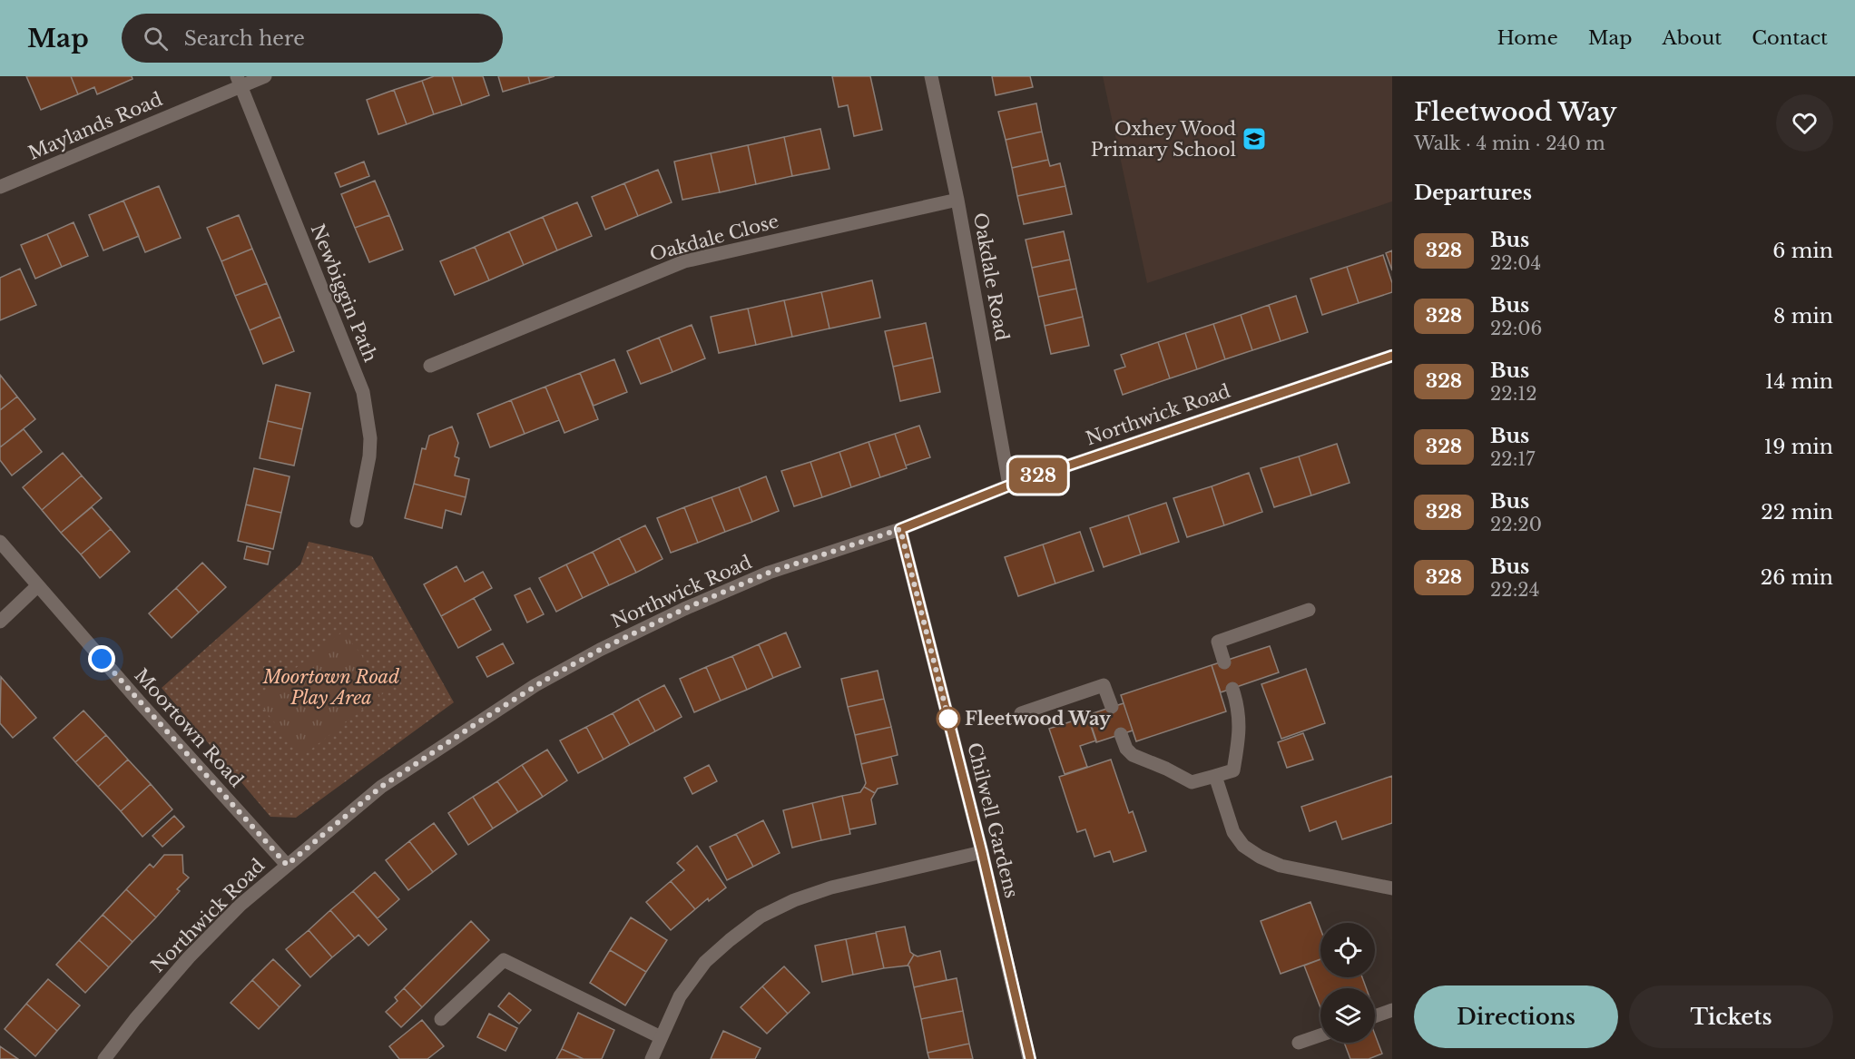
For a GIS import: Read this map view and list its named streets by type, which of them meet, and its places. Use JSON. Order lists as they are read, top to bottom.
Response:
{
  "streets": {
    "street": [
      "Maylands Road",
      "Oakdale Close",
      "Oakdale Road",
      "Newbiggin Path",
      "Northwick Road",
      "Moortown Road",
      "Chilwell Gardens"
    ]
  },
  "crossings": [
    ["Maylands Road", "Newbiggin Path"],
    ["Oakdale Close", "Oakdale Road"],
    ["Oakdale Road", "Northwick Road"],
    ["Northwick Road", "Moortown Road"],
    ["Northwick Road", "Chilwell Gardens"]
  ],
  "parks": ["Moortown Road Play Area"],
  "places": {
    "school or university": ["Oxhey Wood Primary School"],
    "other": ["Fleetwood Way"]
  },
  "lines": ["bus line 328"],
  "page": {
    "header": "Map",
    "search": "Search here",
    "nav": [
      "Home",
      "Map",
      "About",
      "Contact"
    ],
    "on_map": "328",
    "heading": [
      ["Fleetwood Way", "Walk · 4 min · 240 m"],
      "Departures"
    ],
    "list": [
      {
        "mark": "328",
        "name": "Bus",
        "note": "22:04",
        "value": "6 min"
      },
      {
        "mark": "328",
        "name": "Bus",
        "note": "22:06",
        "value": "8 min"
      },
      {
        "mark": "328",
        "name": "Bus",
        "note": "22:12",
        "value": "14 min"
      },
      {
        "mark": "328",
        "name": "Bus",
        "note": "22:17",
        "value": "19 min"
      },
      {
        "mark": "328",
        "name": "Bus",
        "note": "22:20",
        "value": "22 min"
      },
      {
        "mark": "328",
        "name": "Bus",
        "note": "22:24",
        "value": "26 min"
      }
    ],
    "buttons": ["Directions", "Tickets"]
  }
}
